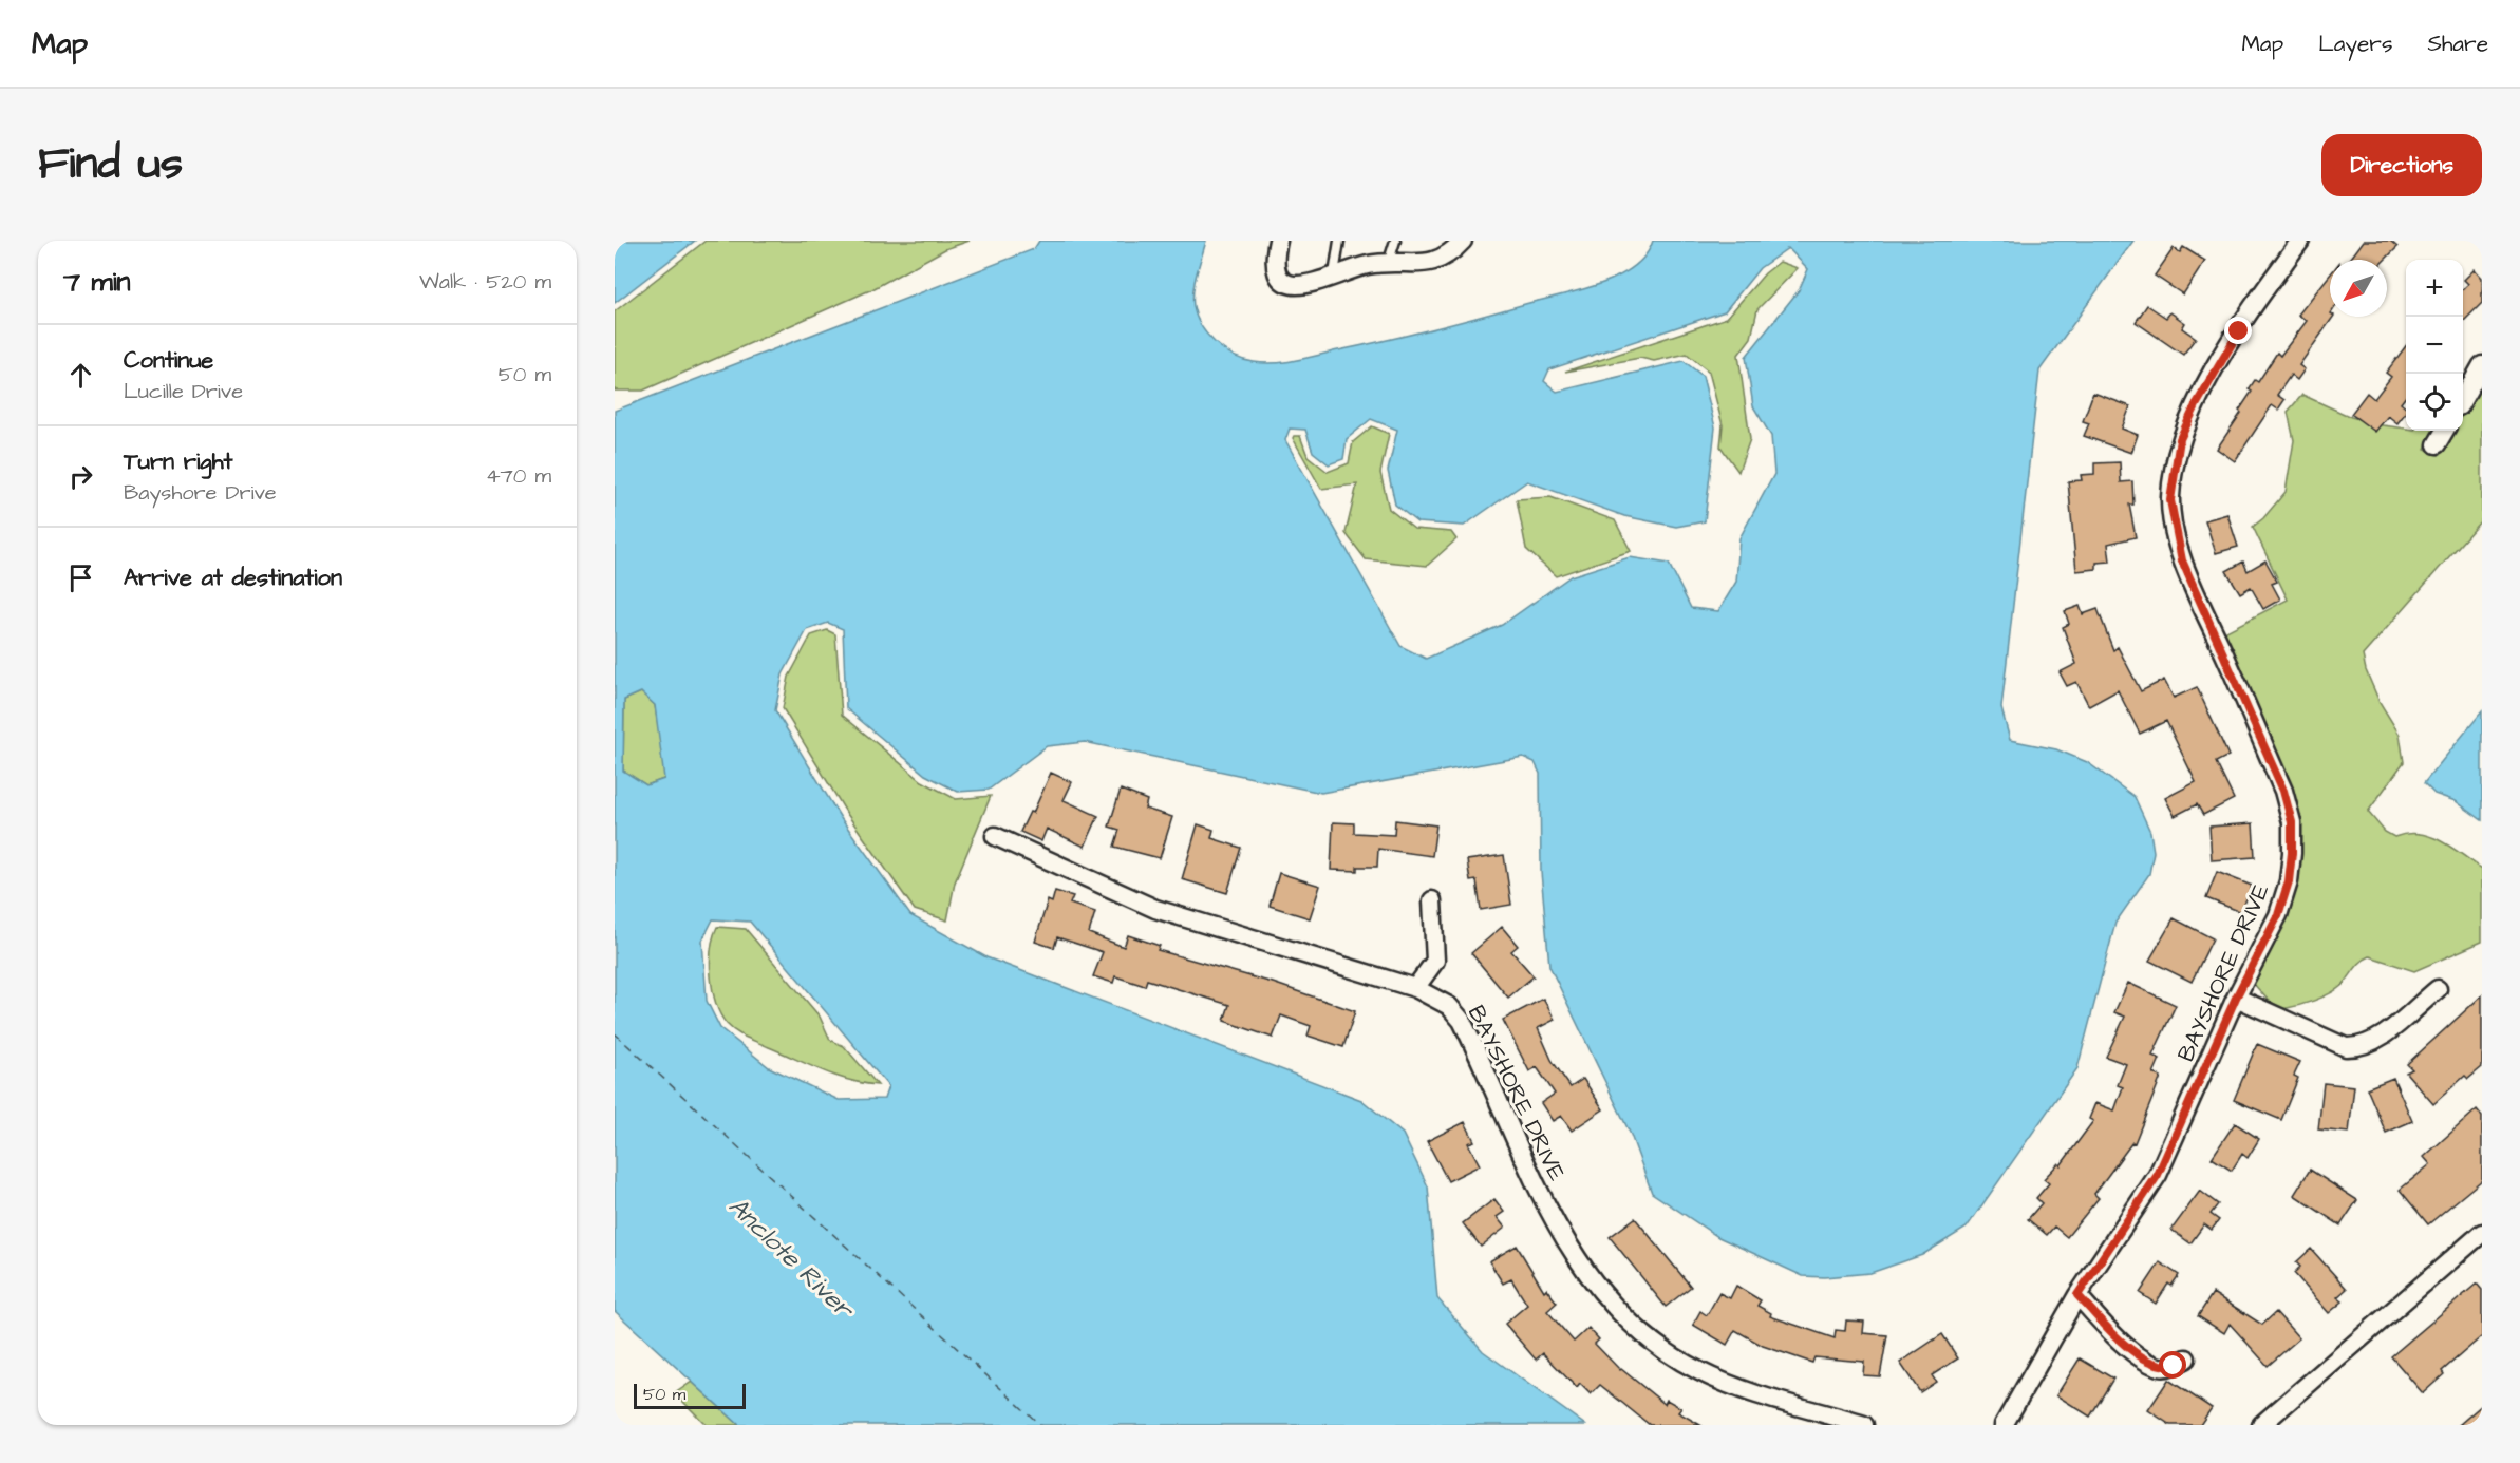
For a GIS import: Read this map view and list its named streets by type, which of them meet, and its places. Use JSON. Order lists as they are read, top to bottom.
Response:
{
  "streets": {
    "street": ["BAYSHORE DRIVE"]
  },
  "water": ["Anclote River"],
  "scale_bar": "50 m",
  "north": "bottom left",
  "page": {
    "header": "Map",
    "nav": ["Map", "Layers", "Share"],
    "title": "Find us",
    "buttons": "Directions",
    "heading": ["7 min", "Walk · 520 m"],
    "map_buttons": ["+", "−"],
    "list": [
      ["Continue", "Lucille Drive", "50 m"],
      ["Turn right", "Bayshore Drive", "470 m"],
      "Arrive at destination"
    ],
    "scale": "50 m"
  }
}
